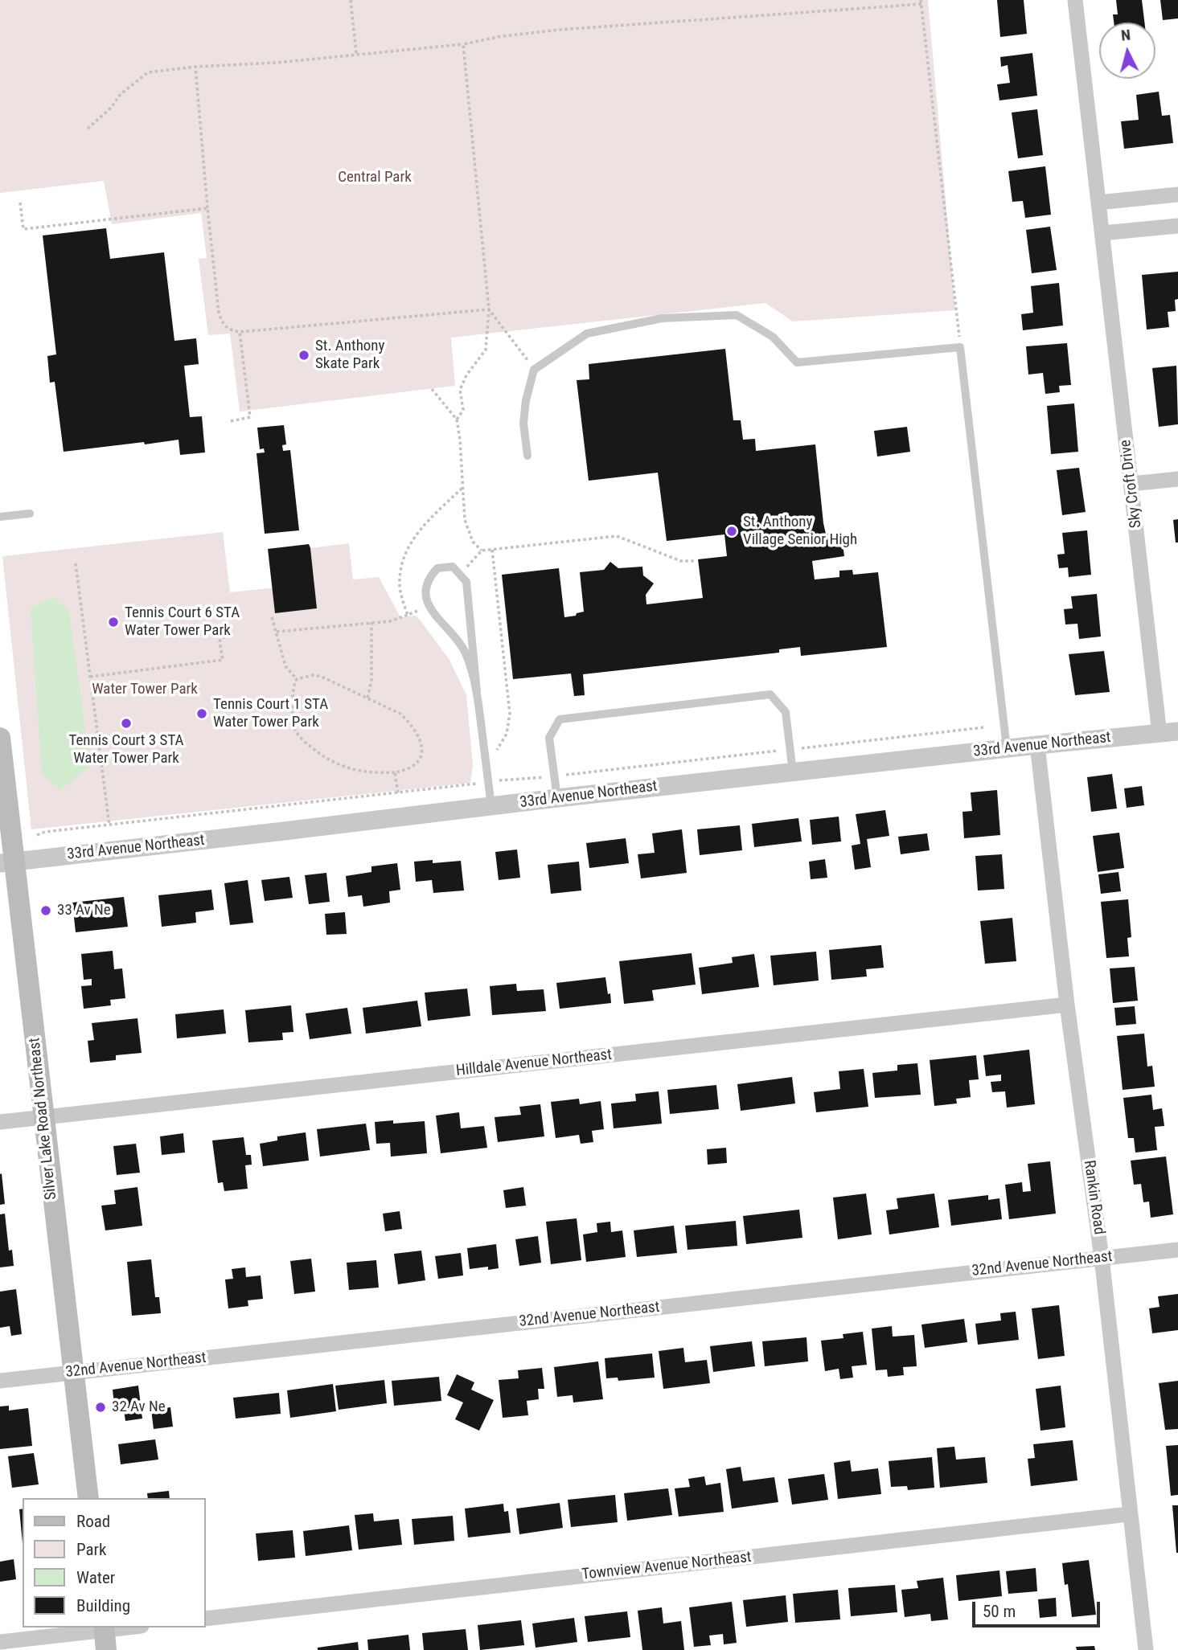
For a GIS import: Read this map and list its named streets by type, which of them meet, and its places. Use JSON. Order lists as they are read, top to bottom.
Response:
{
  "streets": {
    "main road": ["Silver Lake Road Northeast"],
    "street": [
      "Sky Croft Drive",
      "33rd Avenue Northeast",
      "Hilldale Avenue Northeast",
      "Rankin Road",
      "32nd Avenue Northeast",
      "Townview Avenue Northeast"
    ]
  },
  "crossings": [
    ["Sky Croft Drive", "33rd Avenue Northeast"],
    ["33rd Avenue Northeast", "Silver Lake Road Northeast"],
    ["33rd Avenue Northeast", "Rankin Road"],
    ["Hilldale Avenue Northeast", "Silver Lake Road Northeast"],
    ["Hilldale Avenue Northeast", "Rankin Road"],
    ["Silver Lake Road Northeast", "32nd Avenue Northeast"],
    ["Rankin Road", "32nd Avenue Northeast"],
    ["Rankin Road", "Townview Avenue Northeast"]
  ],
  "parks": ["Central Park", "Water Tower Park"],
  "places": [
    "St. Anthony Skate Park",
    "St. Anthony Village Senior High",
    "Tennis Court 6 STA Water Tower Park",
    "Tennis Court 1 STA Water Tower Park",
    "Tennis Court 3 STA Water Tower Park",
    "33 Av Ne",
    "32 Av Ne"
  ],
  "legend": [
    "Road",
    "Park",
    "Water",
    "Building"
  ],
  "scale_bar": "50 m",
  "north": "top"
}
